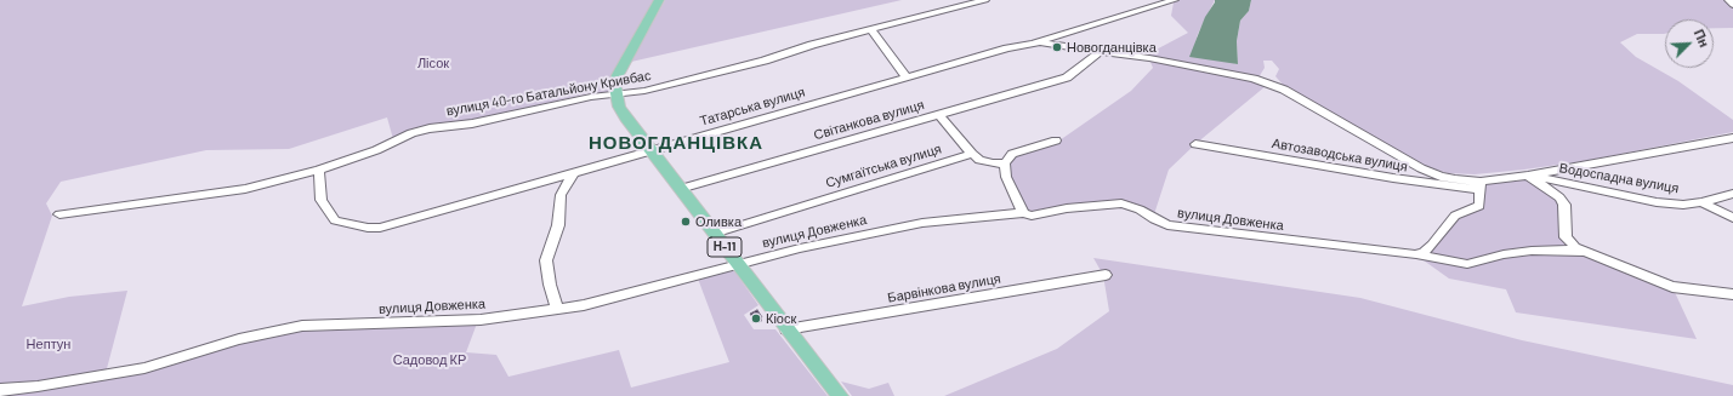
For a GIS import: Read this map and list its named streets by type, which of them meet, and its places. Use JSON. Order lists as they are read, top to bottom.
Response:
{
  "streets": {
    "main road": ["Н-11"],
    "street": [
      "вулиця 40-го Батальйону Кривбас",
      "Татарська вулиця",
      "Світанкова вулиця",
      "Автозаводська вулиця",
      "Сумгаїтська вулиця",
      "Водоспадна вулиця",
      "вулиця Довженка",
      "Барвінкова вулиця"
    ]
  },
  "crossings": [
    ["вулиця 40-го Батальйону Кривбас", "Татарська вулиця"],
    ["вулиця 40-го Батальйону Кривбас", "Н-11"],
    ["Татарська вулиця", "Н-11"],
    ["Світанкова вулиця", "Н-11"],
    ["Автозаводська вулиця", "Водоспадна вулиця"],
    ["Сумгаїтська вулиця", "Н-11"],
    ["вулиця Довженка", "Н-11"],
    ["Н-11", "Барвінкова вулиця"]
  ],
  "districts": ["НОВОГДАНЦІВКА"],
  "parks": ["Лісок", "Нептун", "Садовод КР"],
  "places": ["Новогданцівка", "Оливка", "Кіоск"],
  "north": "top right"
}
